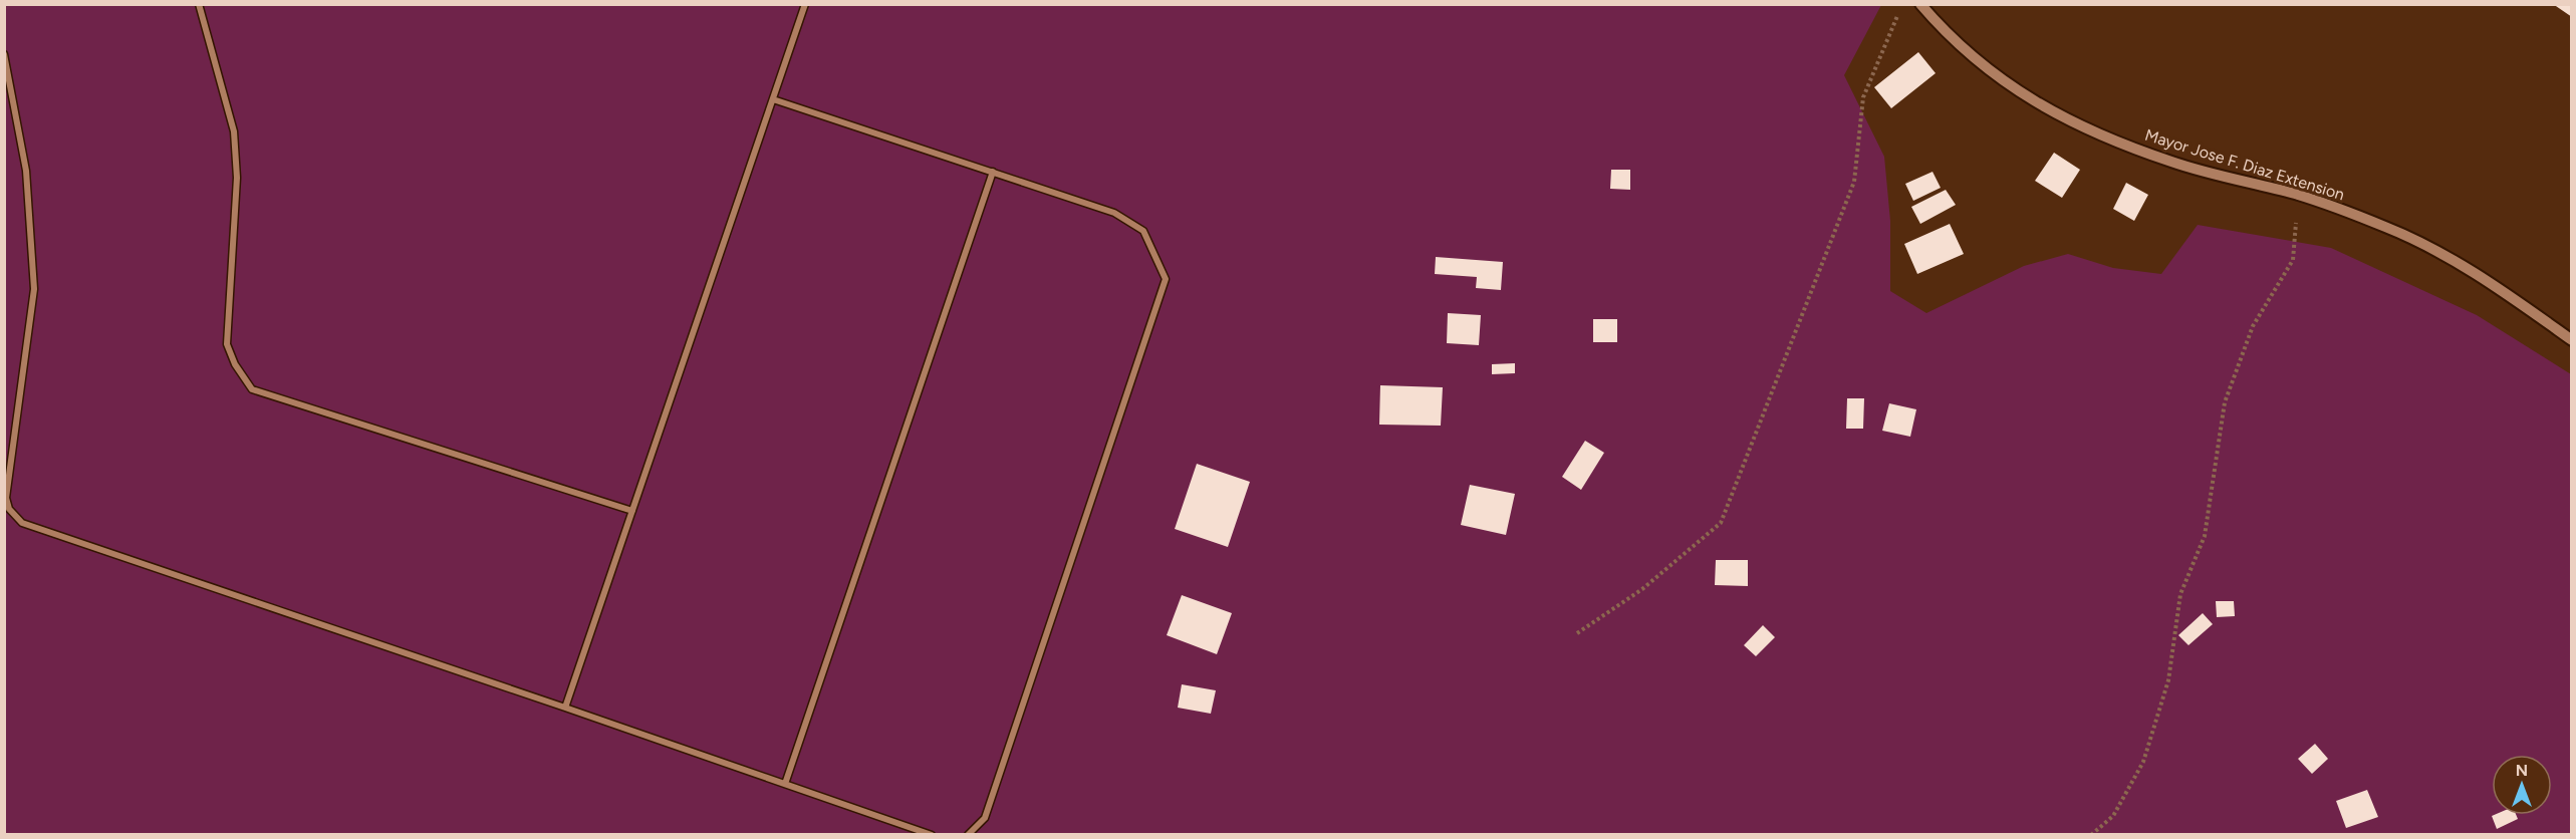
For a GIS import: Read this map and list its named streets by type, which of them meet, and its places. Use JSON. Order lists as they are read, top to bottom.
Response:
{
  "streets": {
    "street": ["Mayor Jose F. Diaz Extension"]
  },
  "north": "top"
}
